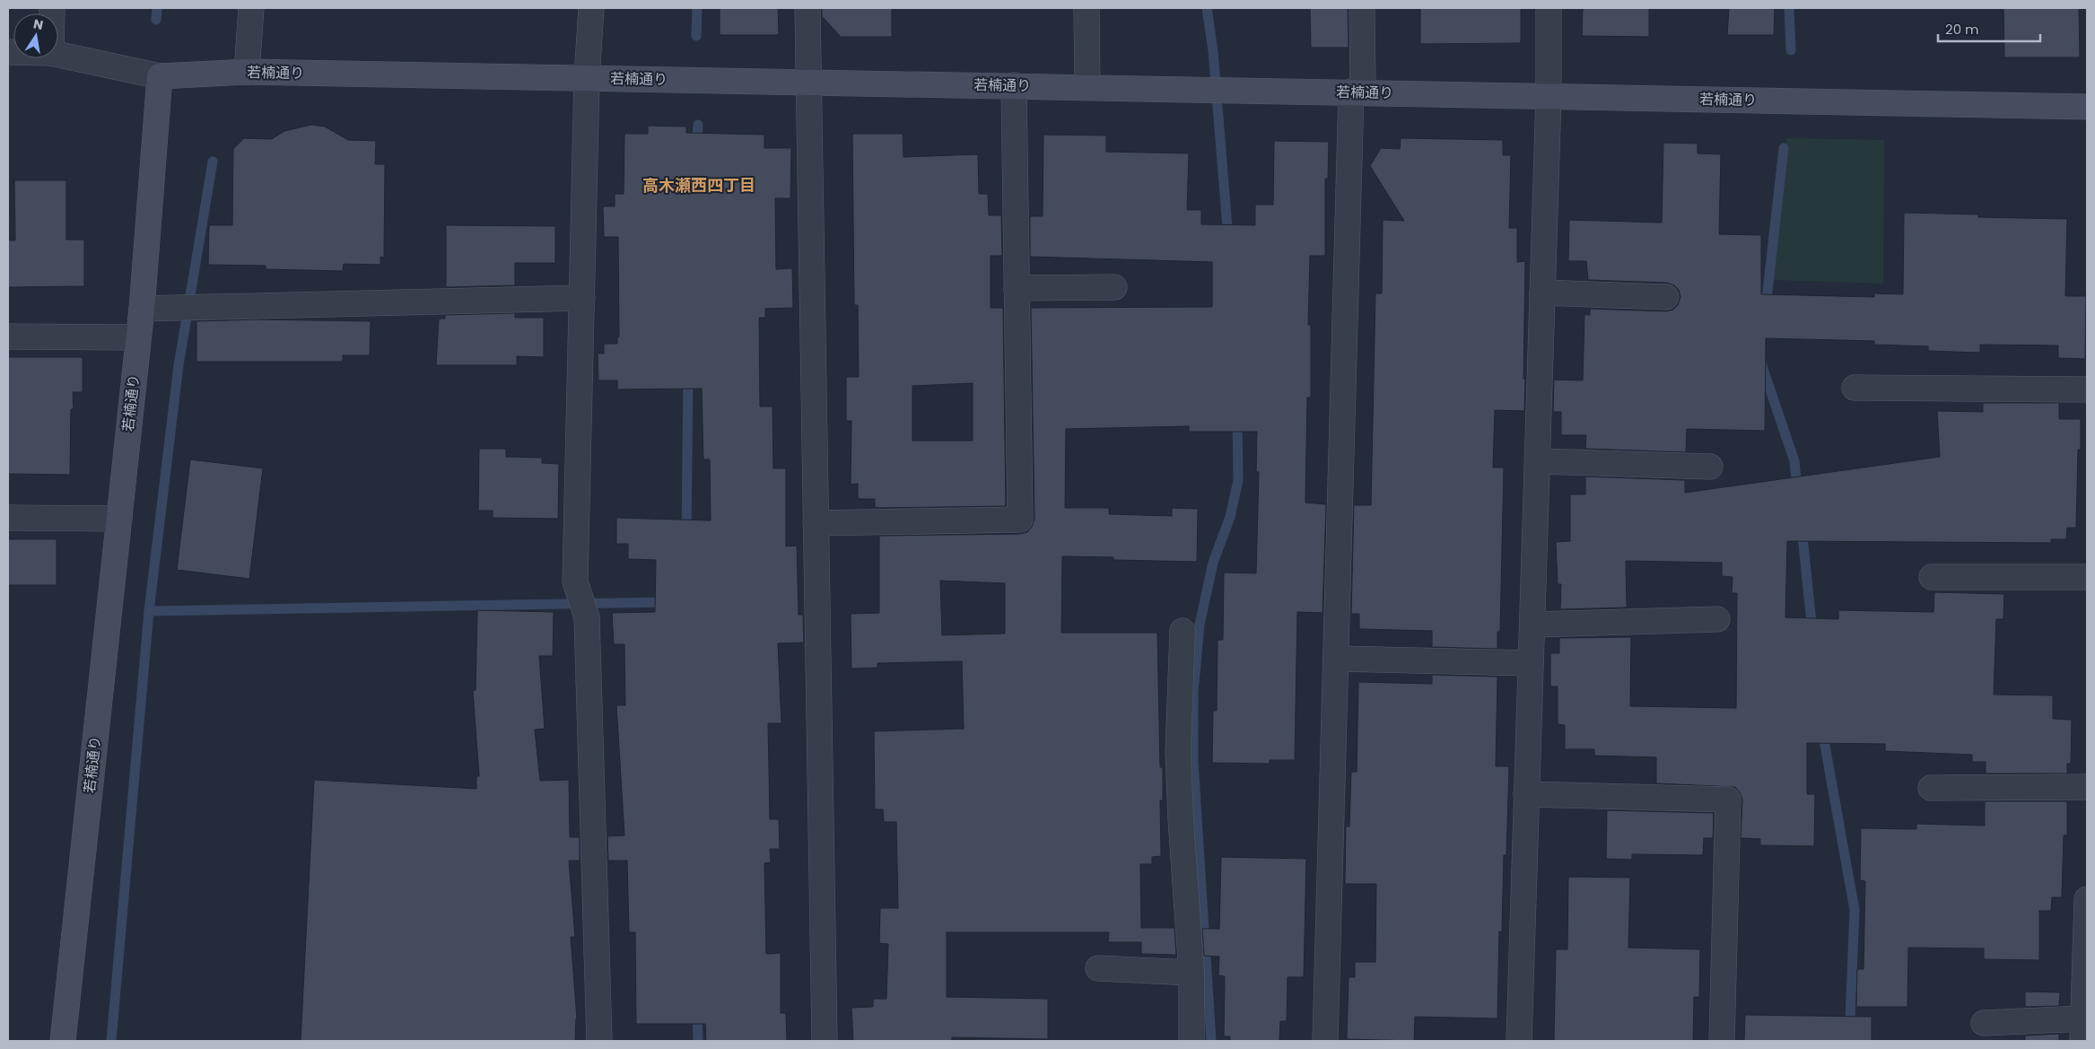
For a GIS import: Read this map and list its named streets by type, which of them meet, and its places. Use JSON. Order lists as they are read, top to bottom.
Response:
{
  "streets": {
    "street": ["若楠通り"]
  },
  "districts": ["高木瀬西四丁目"],
  "scale_bar": "20 m",
  "north": "top"
}
